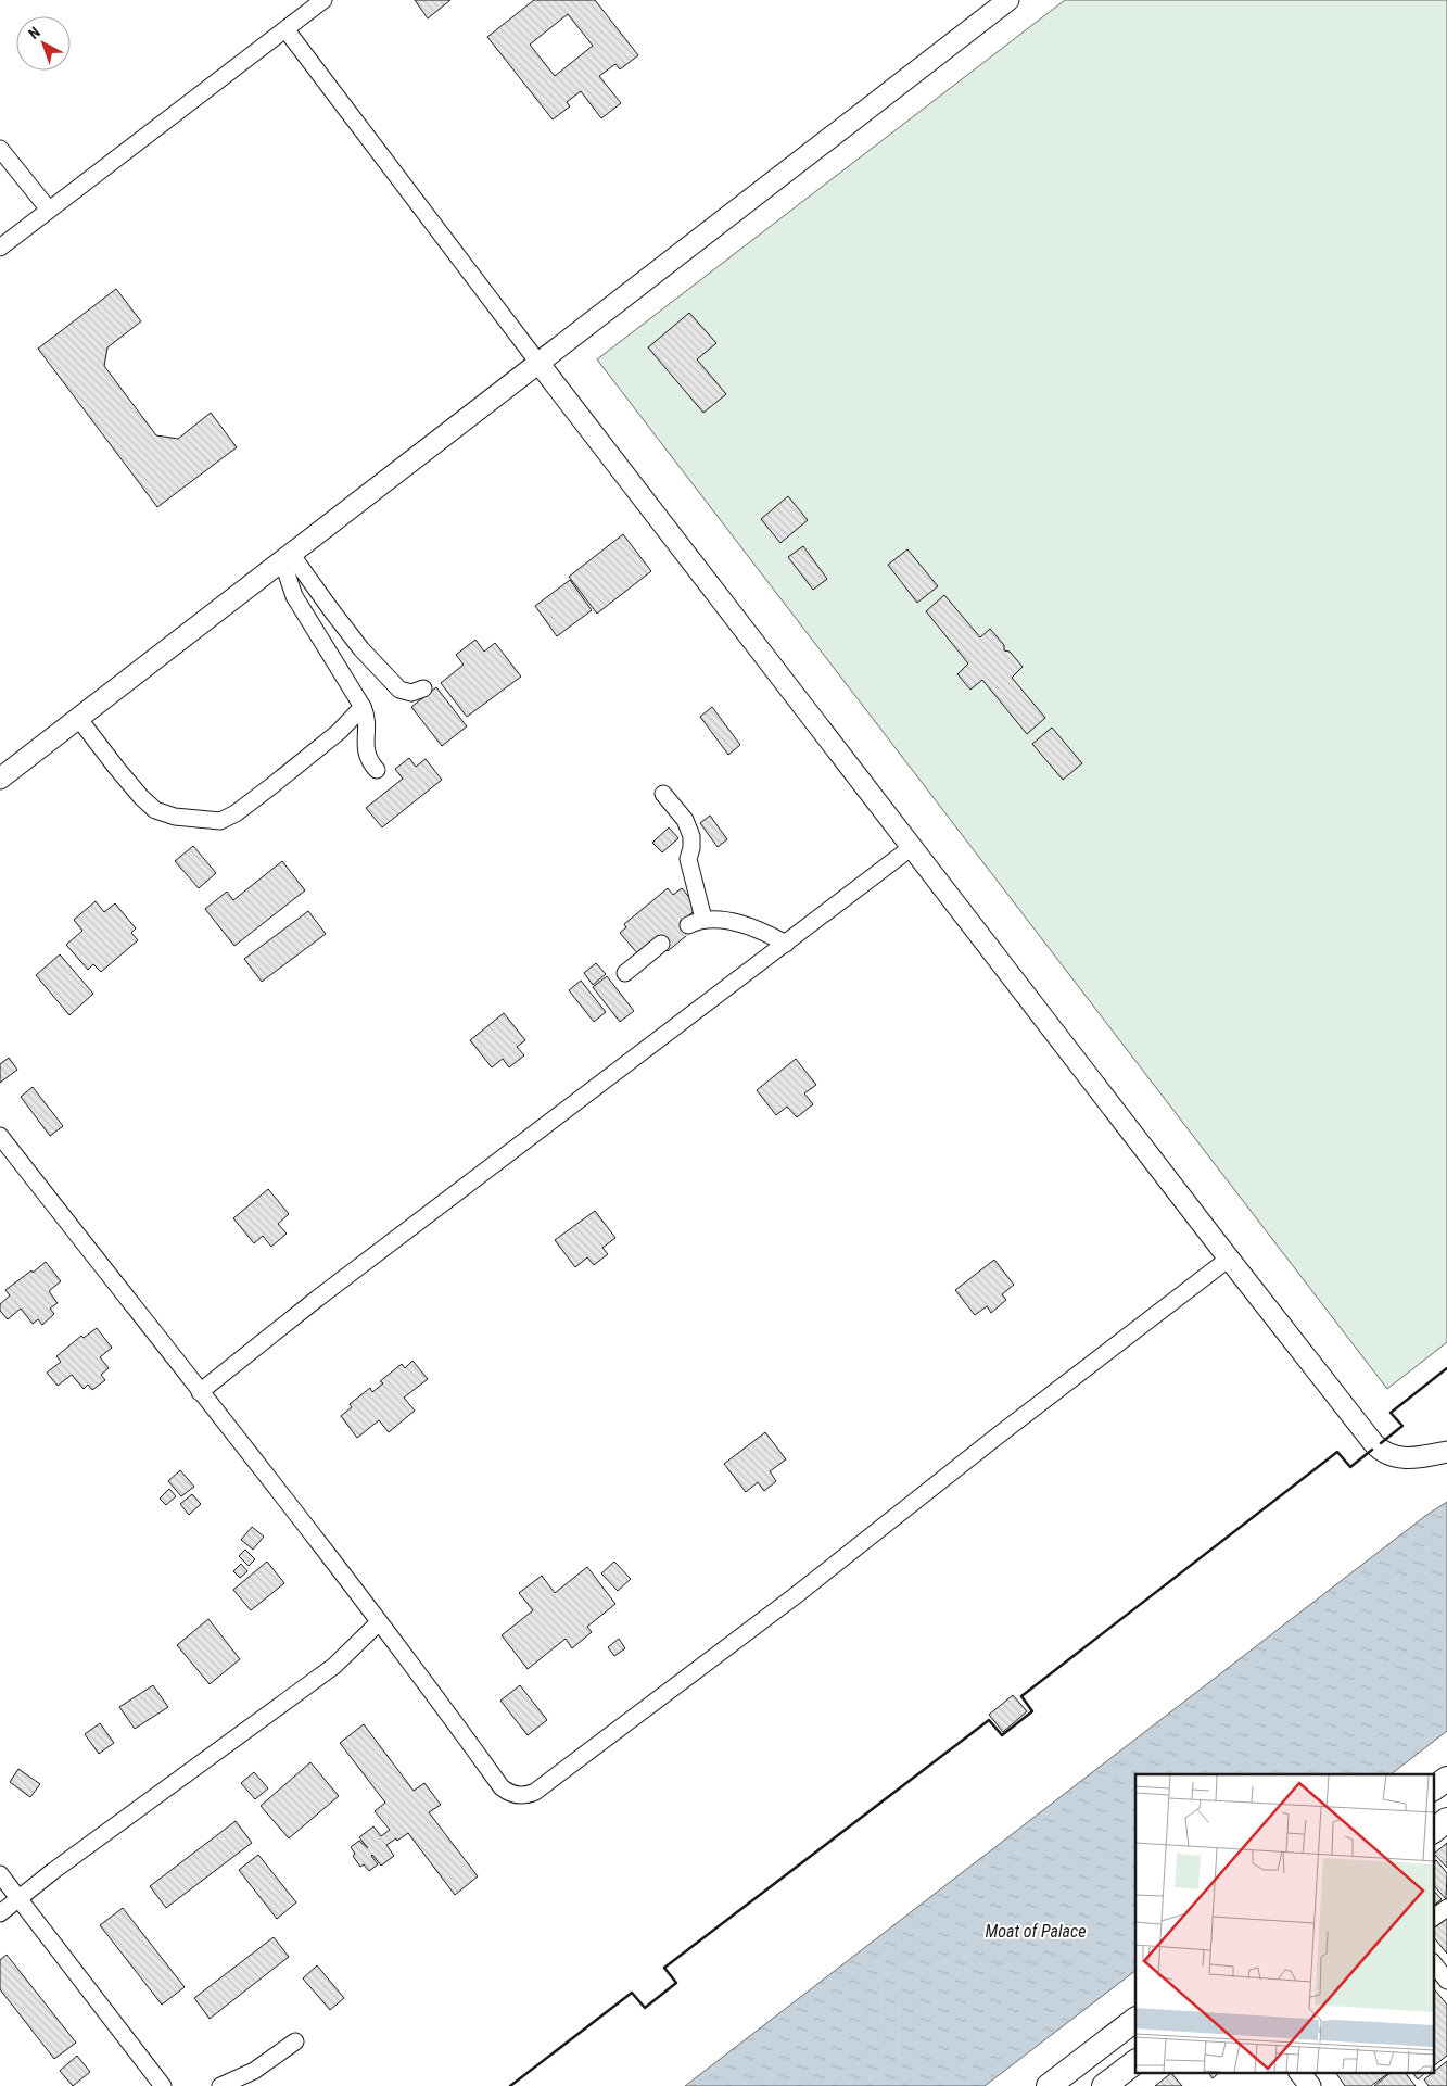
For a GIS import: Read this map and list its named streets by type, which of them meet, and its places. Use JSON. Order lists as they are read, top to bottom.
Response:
{
  "water": ["Moat of Palace"],
  "north": "top left"
}
